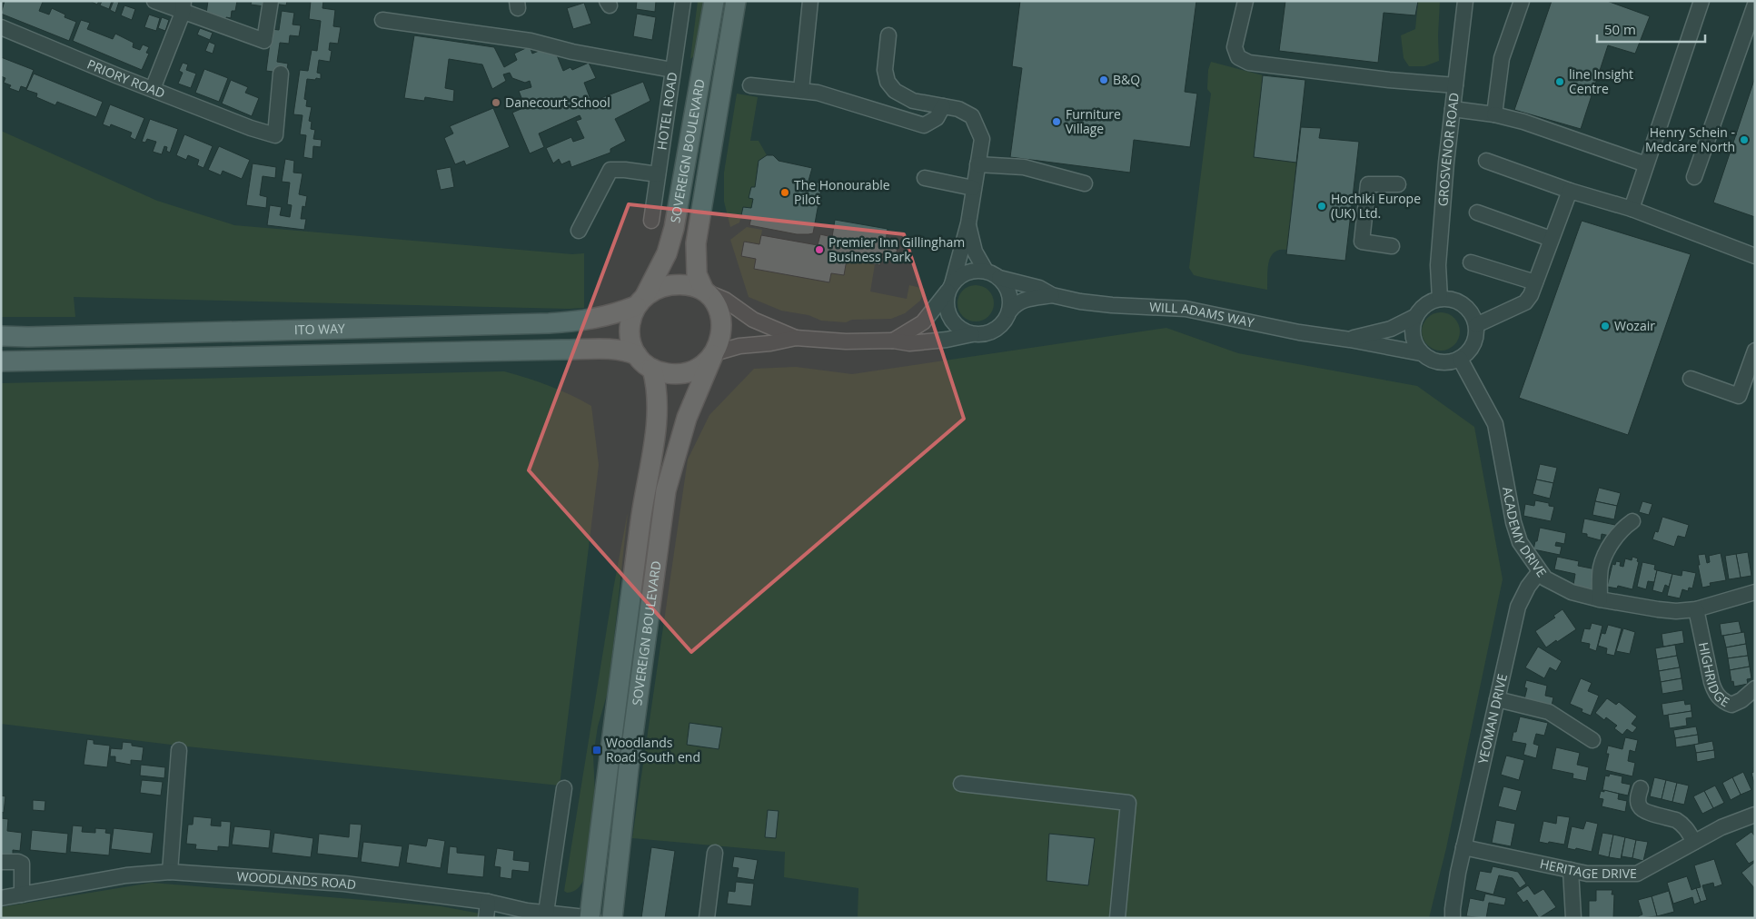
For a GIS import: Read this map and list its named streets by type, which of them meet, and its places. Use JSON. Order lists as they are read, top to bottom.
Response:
{
  "streets": {
    "main road": ["SOVEREIGN BOULEVARD", "ITO WAY"],
    "street": [
      "PRIORY ROAD",
      "HOTEL ROAD",
      "GROSVENOR ROAD",
      "WILL ADAMS WAY",
      "ACADEMY DRIVE",
      "HIGHRIDGE",
      "YEOMAN DRIVE",
      "HERITAGE DRIVE",
      "WOODLANDS ROAD"
    ]
  },
  "crossings": [
    ["GROSVENOR ROAD", "WILL ADAMS WAY"],
    ["GROSVENOR ROAD", "ACADEMY DRIVE"],
    ["SOVEREIGN BOULEVARD", "ITO WAY"],
    ["SOVEREIGN BOULEVARD", "WOODLANDS ROAD"],
    ["WILL ADAMS WAY", "ACADEMY DRIVE"],
    ["ACADEMY DRIVE", "HIGHRIDGE"],
    ["ACADEMY DRIVE", "YEOMAN DRIVE"],
    ["YEOMAN DRIVE", "HERITAGE DRIVE"]
  ],
  "places": {
    "other": [
      "B&Q",
      "line Insight Centre",
      "Danecourt School",
      "Furniture Village",
      "Henry Schein - Medcare North",
      "The Honourable Pilot",
      "Hochiki Europe (UK) Ltd.",
      "Premier Inn Gillingham Business Park",
      "Wozair"
    ],
    "transit": ["Woodlands Road South end"]
  },
  "scale_bar": "50 m"
}
